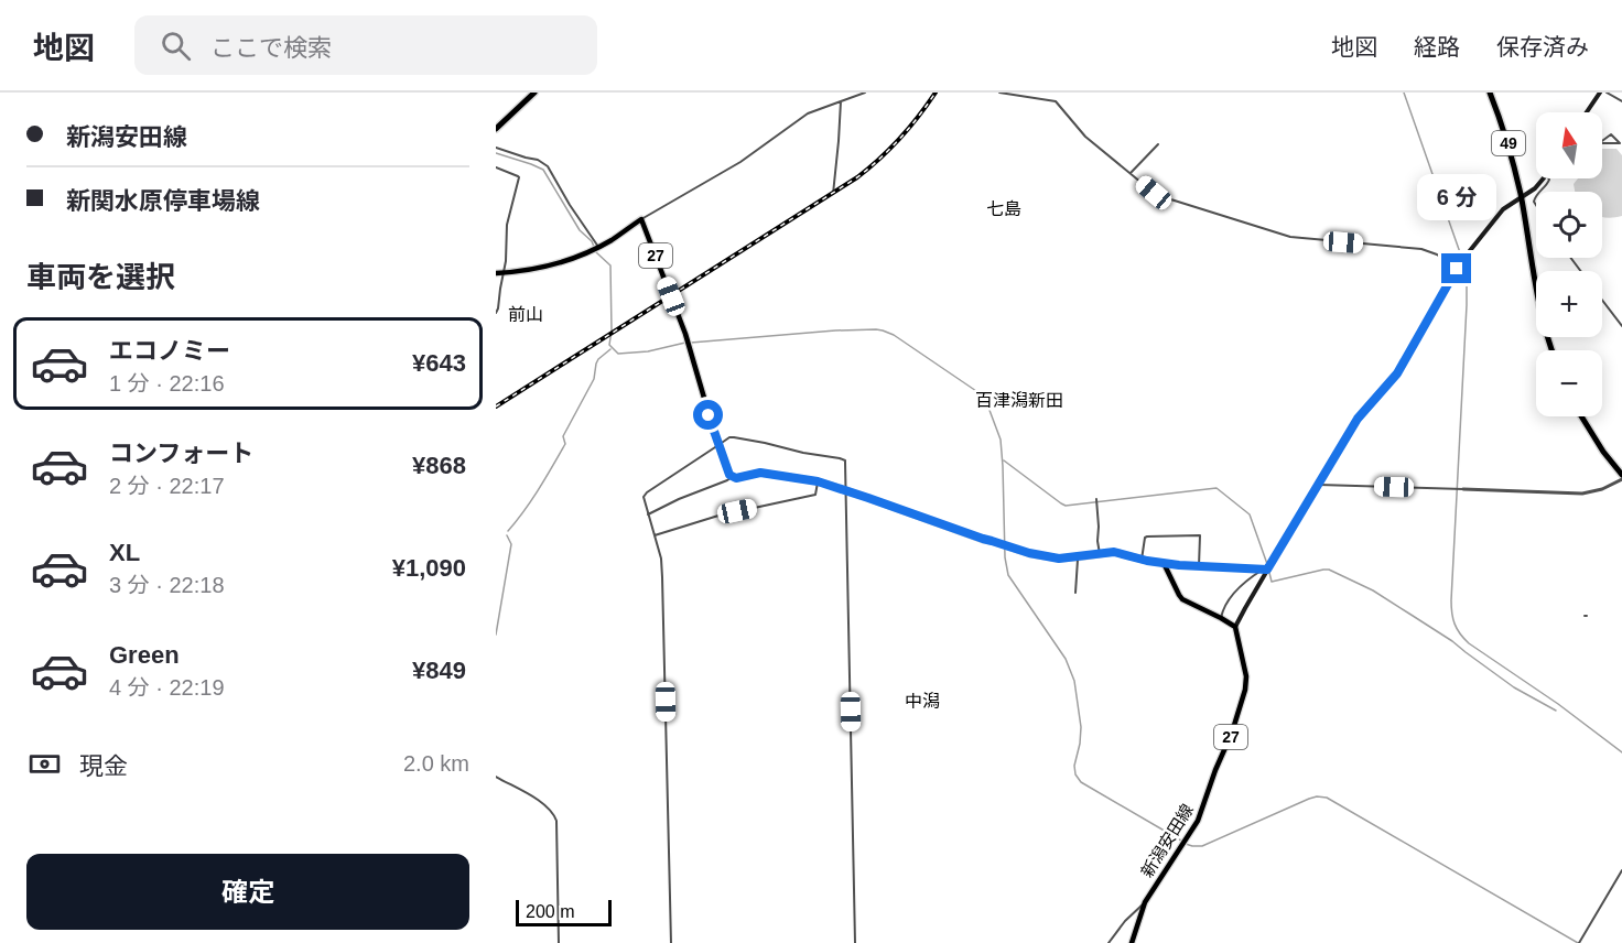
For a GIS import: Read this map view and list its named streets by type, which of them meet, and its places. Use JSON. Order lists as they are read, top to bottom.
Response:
{
  "streets": {
    "highway": ["49"],
    "main road": ["27", "新潟安田線"]
  },
  "districts": [
    "七島",
    "前山",
    "百津潟新田",
    "中潟"
  ],
  "scale_bar": "200 m",
  "north": "top",
  "page": {
    "header": "地図",
    "search": "ここで検索",
    "nav": ["地図", "経路", "保存済み"],
    "banner": ["新潟安田線", "新関水原停車場線"],
    "map_buttons": ["+", "−"],
    "bubble": "6 分",
    "heading": "車両を選択",
    "list": [
      {
        "name": "エコノミー",
        "note": "1 分 · 22:16",
        "value": "¥643"
      },
      {
        "name": "コンフォート",
        "note": "2 分 · 22:17",
        "value": "¥868"
      },
      {
        "name": "XL",
        "note": "3 分 · 22:18",
        "value": "¥1,090"
      },
      {
        "name": "Green",
        "note": "4 分 · 22:19",
        "value": "¥849"
      }
    ],
    "pay": ["現金", "2.0 km"],
    "buttons": "確定",
    "scale": "200 m"
  }
}
